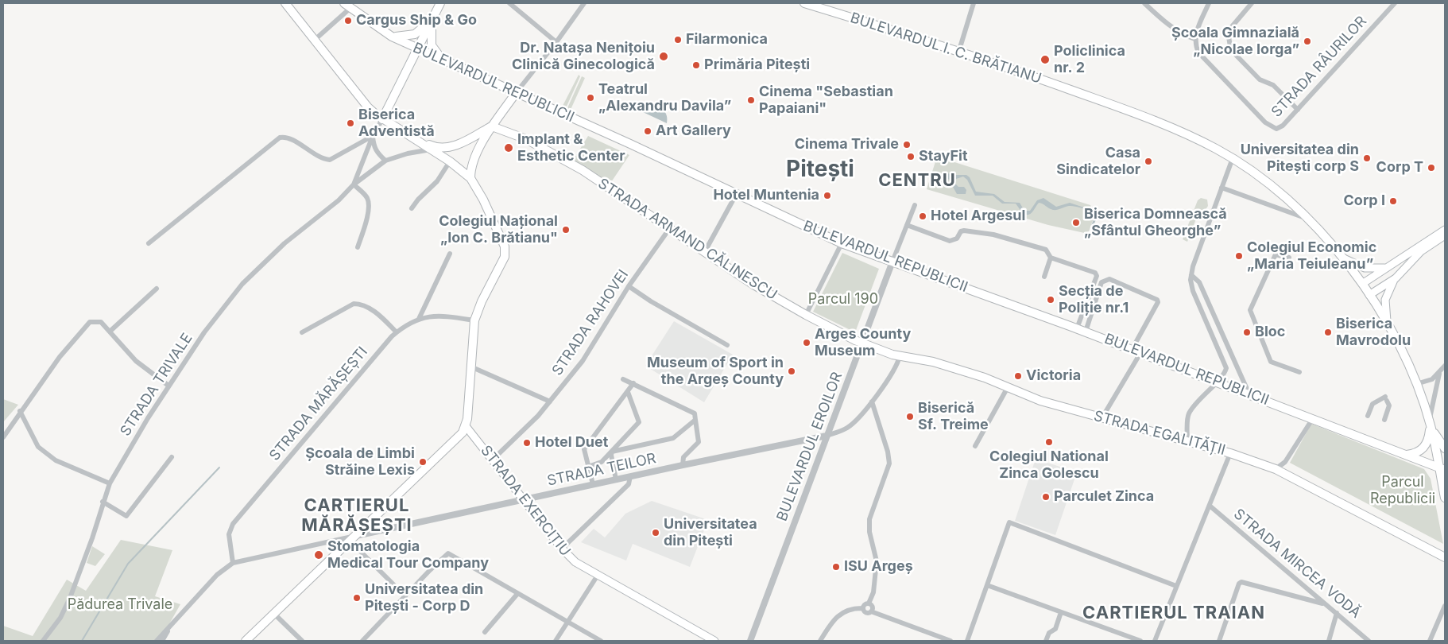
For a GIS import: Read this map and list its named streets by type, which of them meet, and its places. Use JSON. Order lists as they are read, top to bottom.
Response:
{
  "streets": {
    "main road": [
      "BULEVARDUL I. C. BRĂTIANU",
      "BULEVARDUL REPUBLICII",
      "STRADA ARMAND CĂLINESCU",
      "STRADA EGALITĂȚII",
      "STRADA EXERCIȚIU"
    ],
    "street": [
      "STRADA RÂURILOR",
      "STRADA RAHOVEI",
      "STRADA TRIVALE",
      "STRADA MĂRĂȘEȘTI",
      "BULEVARDUL EROILOR",
      "STRADA TEILOR",
      "STRADA MIRCEA VODĂ"
    ]
  },
  "crossings": [
    ["BULEVARDUL REPUBLICII", "BULEVARDUL EROILOR"],
    ["STRADA ARMAND CĂLINESCU", "STRADA RAHOVEI"],
    ["STRADA ARMAND CĂLINESCU", "STRADA EGALITĂȚII"],
    ["STRADA ARMAND CĂLINESCU", "BULEVARDUL EROILOR"],
    ["STRADA RAHOVEI", "STRADA EXERCIȚIU"],
    ["STRADA MĂRĂȘEȘTI", "STRADA TEILOR"],
    ["STRADA EGALITĂȚII", "BULEVARDUL EROILOR"],
    ["BULEVARDUL EROILOR", "STRADA TEILOR"],
    ["STRADA TEILOR", "STRADA EXERCIȚIU"]
  ],
  "districts": [
    "Pitești",
    "CENTRU",
    "CARTIERUL MĂRĂȘEȘTI",
    "CARTIERUL TRAIAN"
  ],
  "parks": ["Parcul 190", "Parcul Republicii", "Pădurea Trivale"],
  "places": [
    "Cargus Ship & Go",
    "Filarmonica",
    "Școala Gimnazială „Nicolae Iorga”",
    "Dr. Natașa Nenițoiu Clinică Ginecologică",
    "Policlinica nr. 2",
    "Primăria Pitești",
    "Teatrul „Alexandru Davila”",
    "Cinema \"Sebastian Papaiani\"",
    "Biserica Adventistă",
    "Art Gallery",
    "Cinema Trivale",
    "Implant & Esthetic Center",
    "StayFit",
    "Universitatea din Pitești corp S",
    "Casa Sindicatelor",
    "Corp T",
    "Hotel Muntenia",
    "Corp I",
    "Hotel Argesul",
    "Biserica Domnească „Sfântul Gheorghe”",
    "Colegiul Național „Ion C. Brătianu\"",
    "Colegiul Economic „Maria Teiuleanu”",
    "Secția de Poliție nr.1",
    "Bloc",
    "Biserica Mavrodolu",
    "Arges County Museum",
    "Museum of Sport in the Argeș County",
    "Victoria",
    "Biserică Sf. Treime",
    "Colegiul National Zinca Golescu",
    "Hotel Duet",
    "Școala de Limbi Străine Lexis",
    "Parculet Zinca",
    "Universitatea din Pitești",
    "Stomatologia Medical Tour Company",
    "ISU Argeș",
    "Universitatea din Pitești - Corp D"
  ]
}
